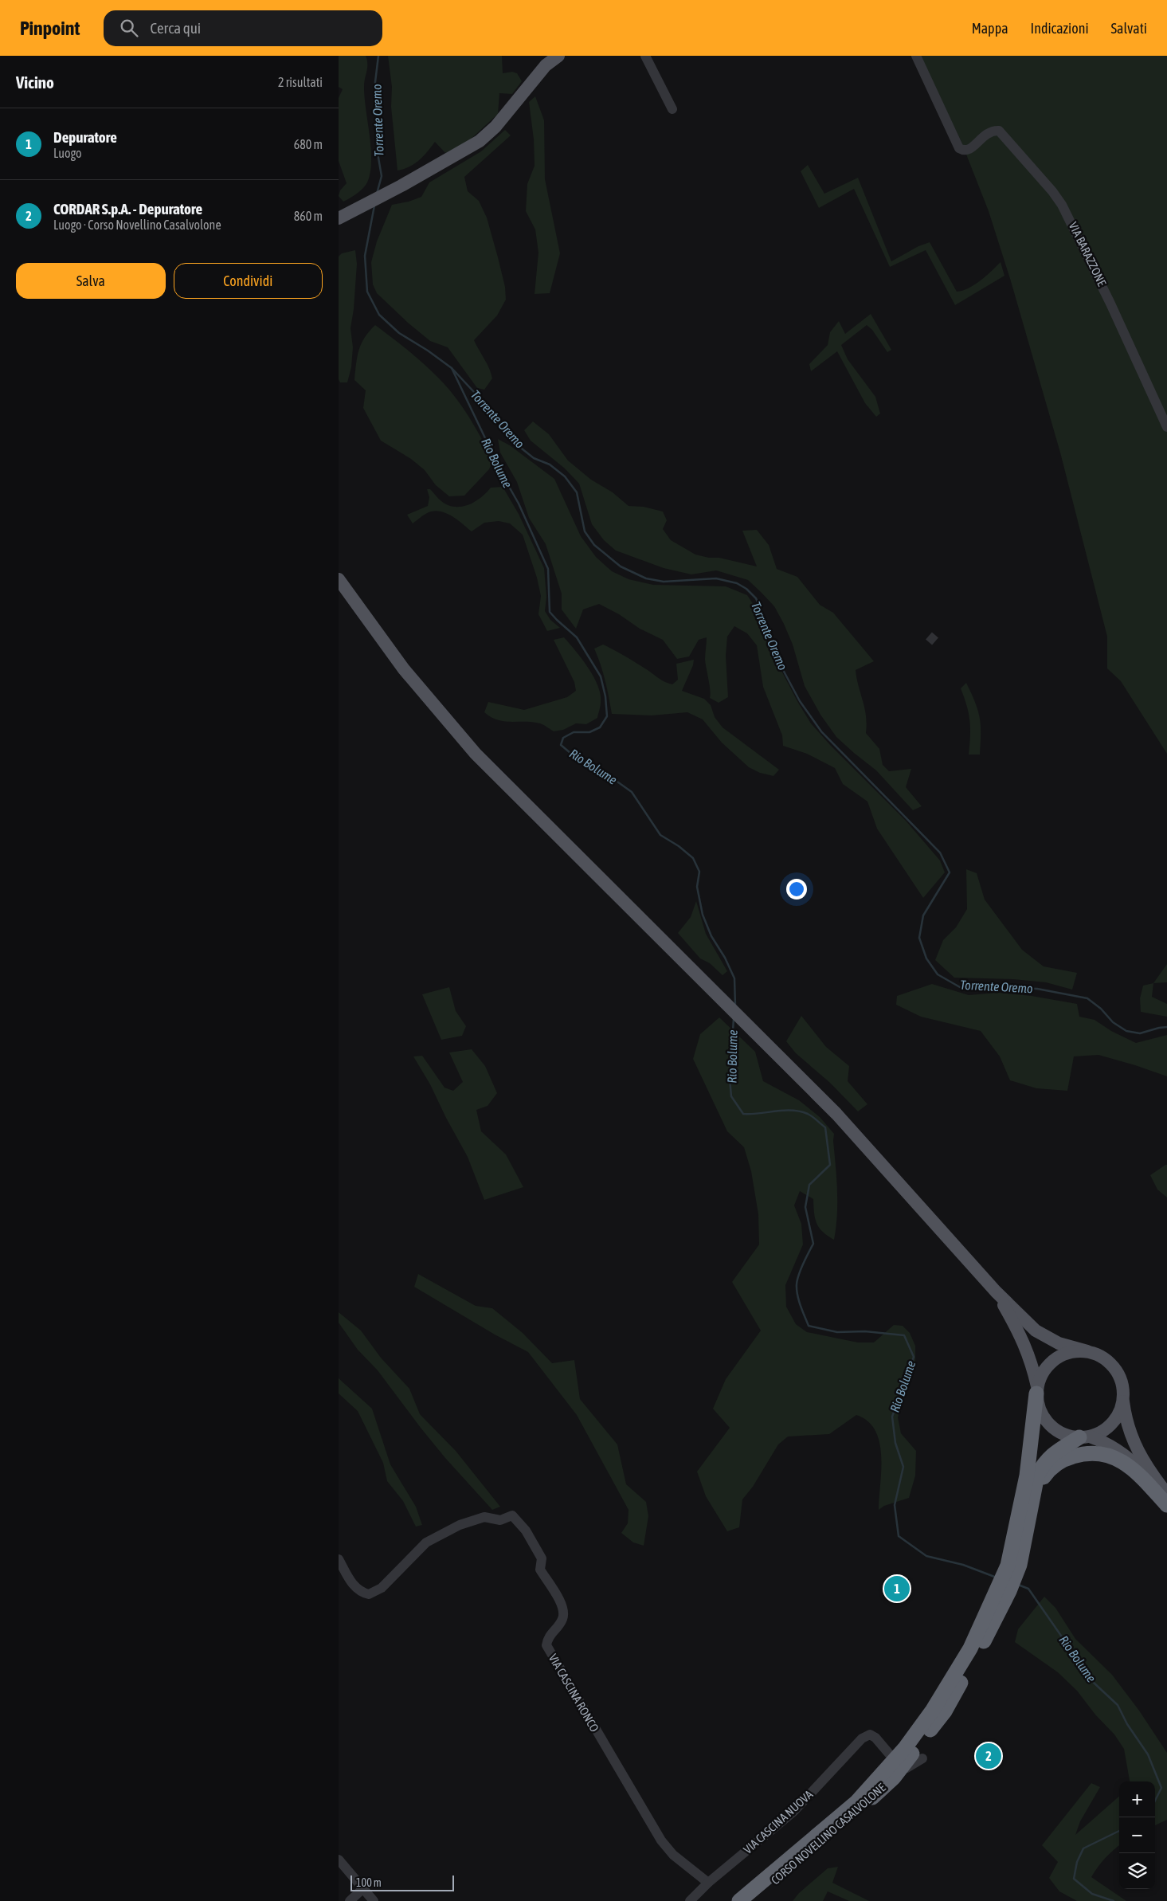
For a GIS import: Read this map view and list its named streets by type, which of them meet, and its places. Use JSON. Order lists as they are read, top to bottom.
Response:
{
  "streets": {
    "highway": ["CORSO NOVELLINO CASALVOLONE"],
    "street": ["VIA BARAZZONE", "VIA CASCINA RONCO", "VIA CASCINA NUOVA"]
  },
  "crossings": [
    ["VIA CASCINA RONCO", "VIA CASCINA NUOVA"]
  ],
  "water": ["Torrente Oremo", "Rio Bolume"],
  "scale_bar": "100 m",
  "page": {
    "header": "Pinpoint",
    "search": "Cerca qui",
    "nav": ["Mappa", "Indicazioni", "Salvati"],
    "heading": ["Vicino", "2 risultati"],
    "list": [
      {
        "mark": "1",
        "name": "Depuratore",
        "note": "Luogo",
        "value": "680 m"
      },
      {
        "mark": "2",
        "name": "CORDAR S.p.A. - Depuratore",
        "note": "Luogo · Corso Novellino Casalvolone",
        "value": "860 m"
      }
    ],
    "buttons": ["Salva", "Condividi"],
    "pins": ["1", "2"],
    "map_buttons": ["+", "−"],
    "scale": "100 m"
  }
}
